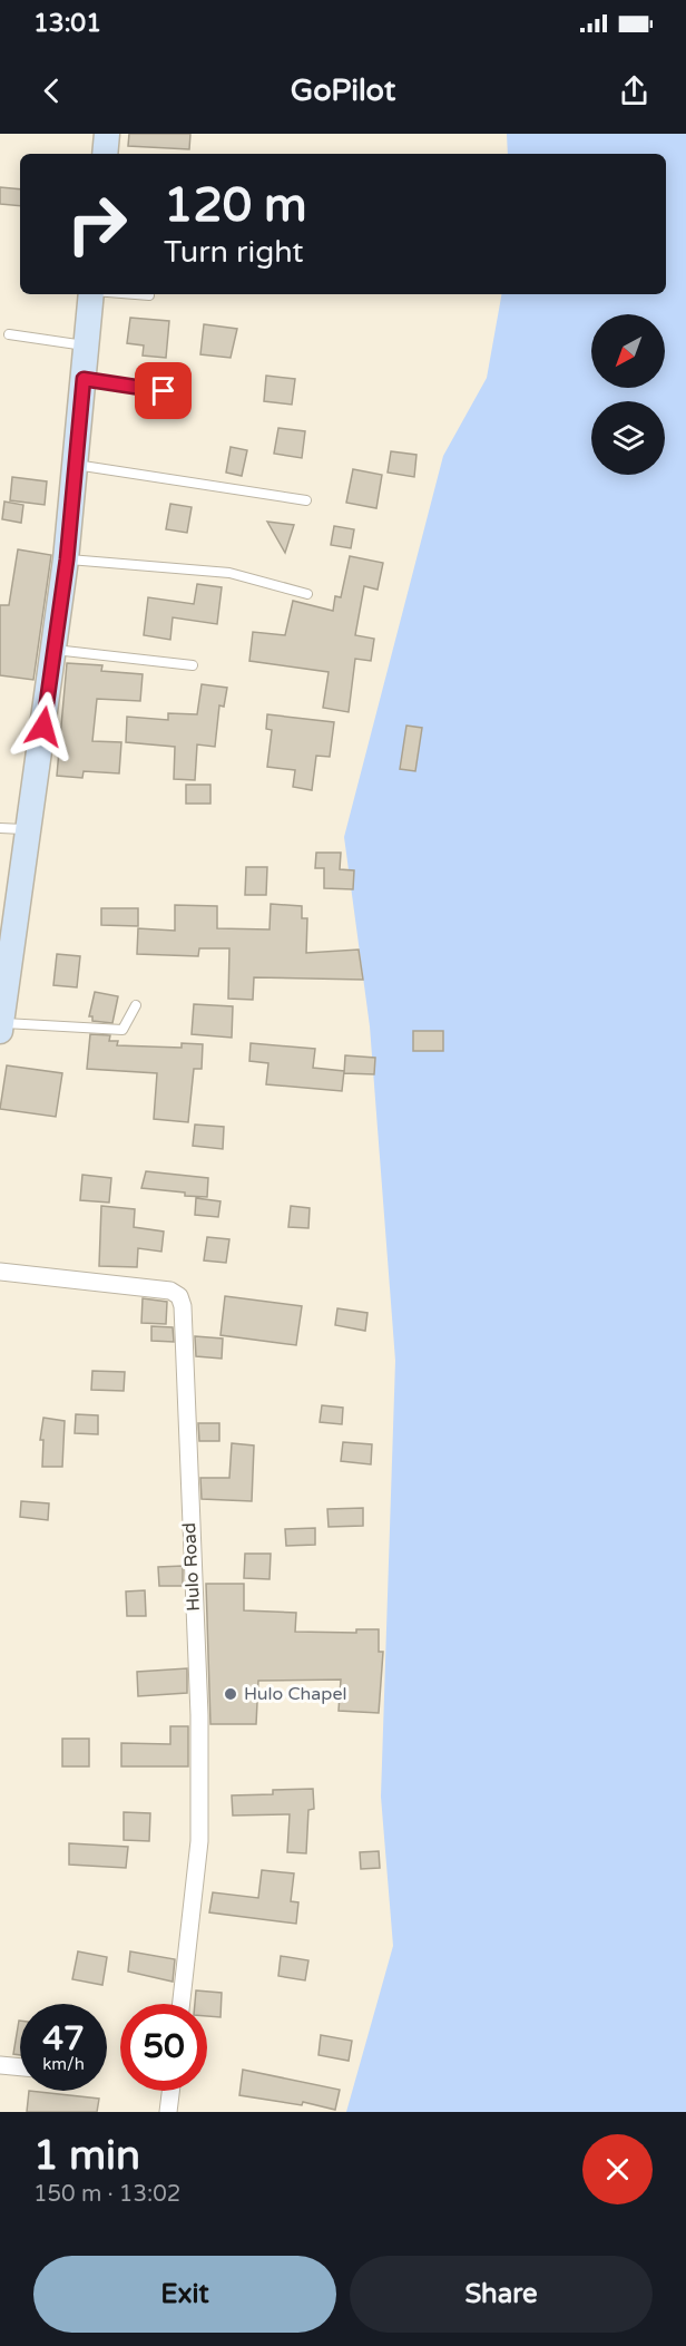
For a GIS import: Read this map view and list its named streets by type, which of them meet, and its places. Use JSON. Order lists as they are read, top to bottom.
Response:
{
  "streets": {
    "street": ["Hulo Road"]
  },
  "places": ["Hulo Chapel"],
  "north": "bottom left",
  "page": {
    "status": "13:01",
    "header": "GoPilot",
    "turn": ["120 m", "Turn right"],
    "speed": "47 km/h",
    "limit": "50",
    "heading": ["1 min", "150 m · 13:02"],
    "buttons": ["Exit", "Share"]
  }
}
